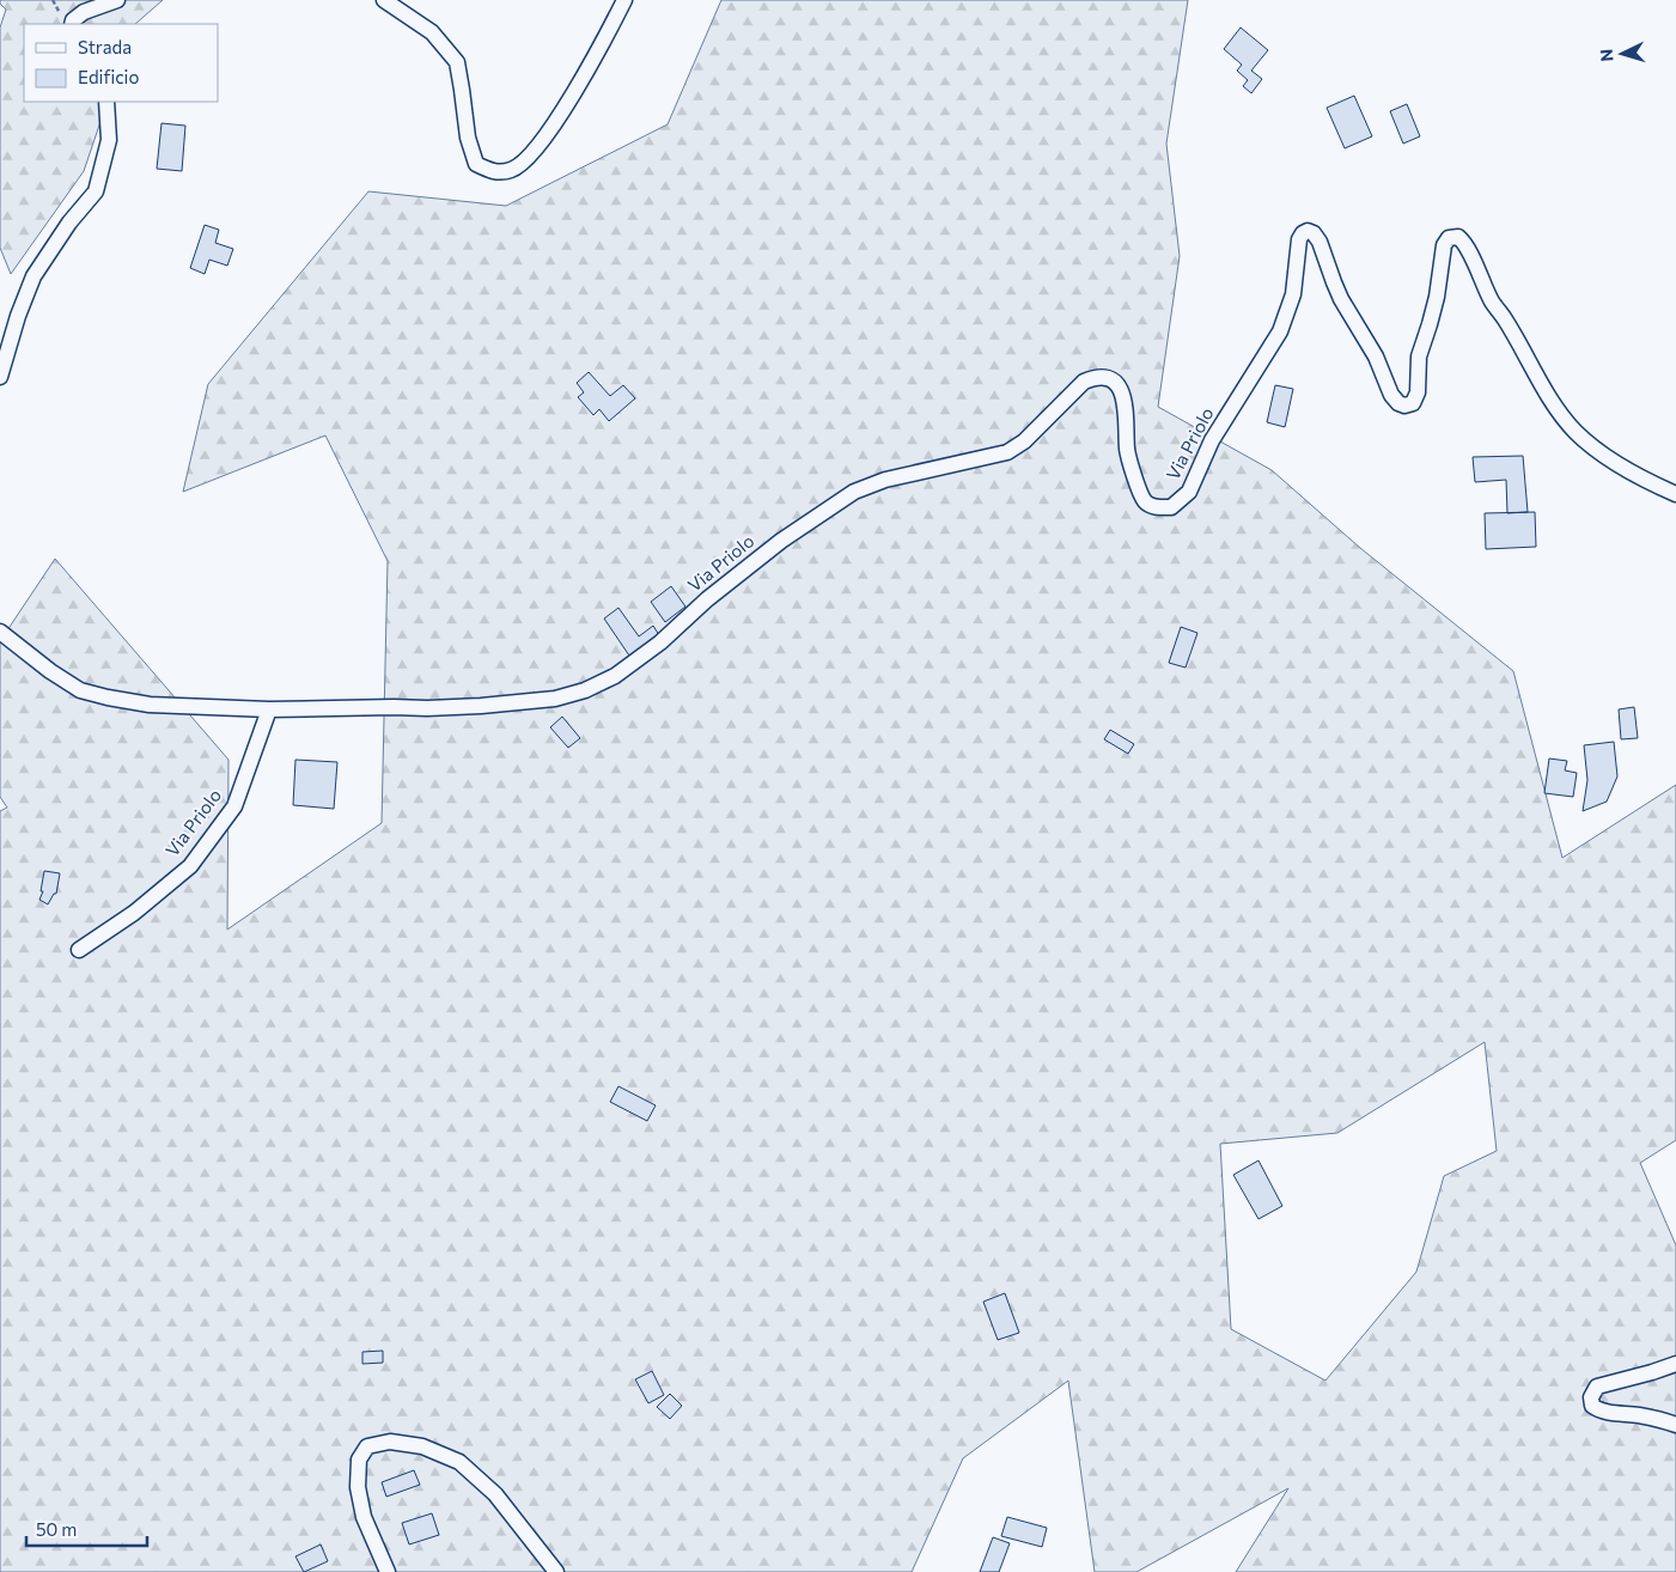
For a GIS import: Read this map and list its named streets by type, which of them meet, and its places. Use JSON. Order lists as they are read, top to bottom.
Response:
{
  "streets": {
    "street": ["Via Priolo"]
  },
  "legend": ["Strada", "Edificio"],
  "scale_bar": "50 m",
  "north": "left"
}
